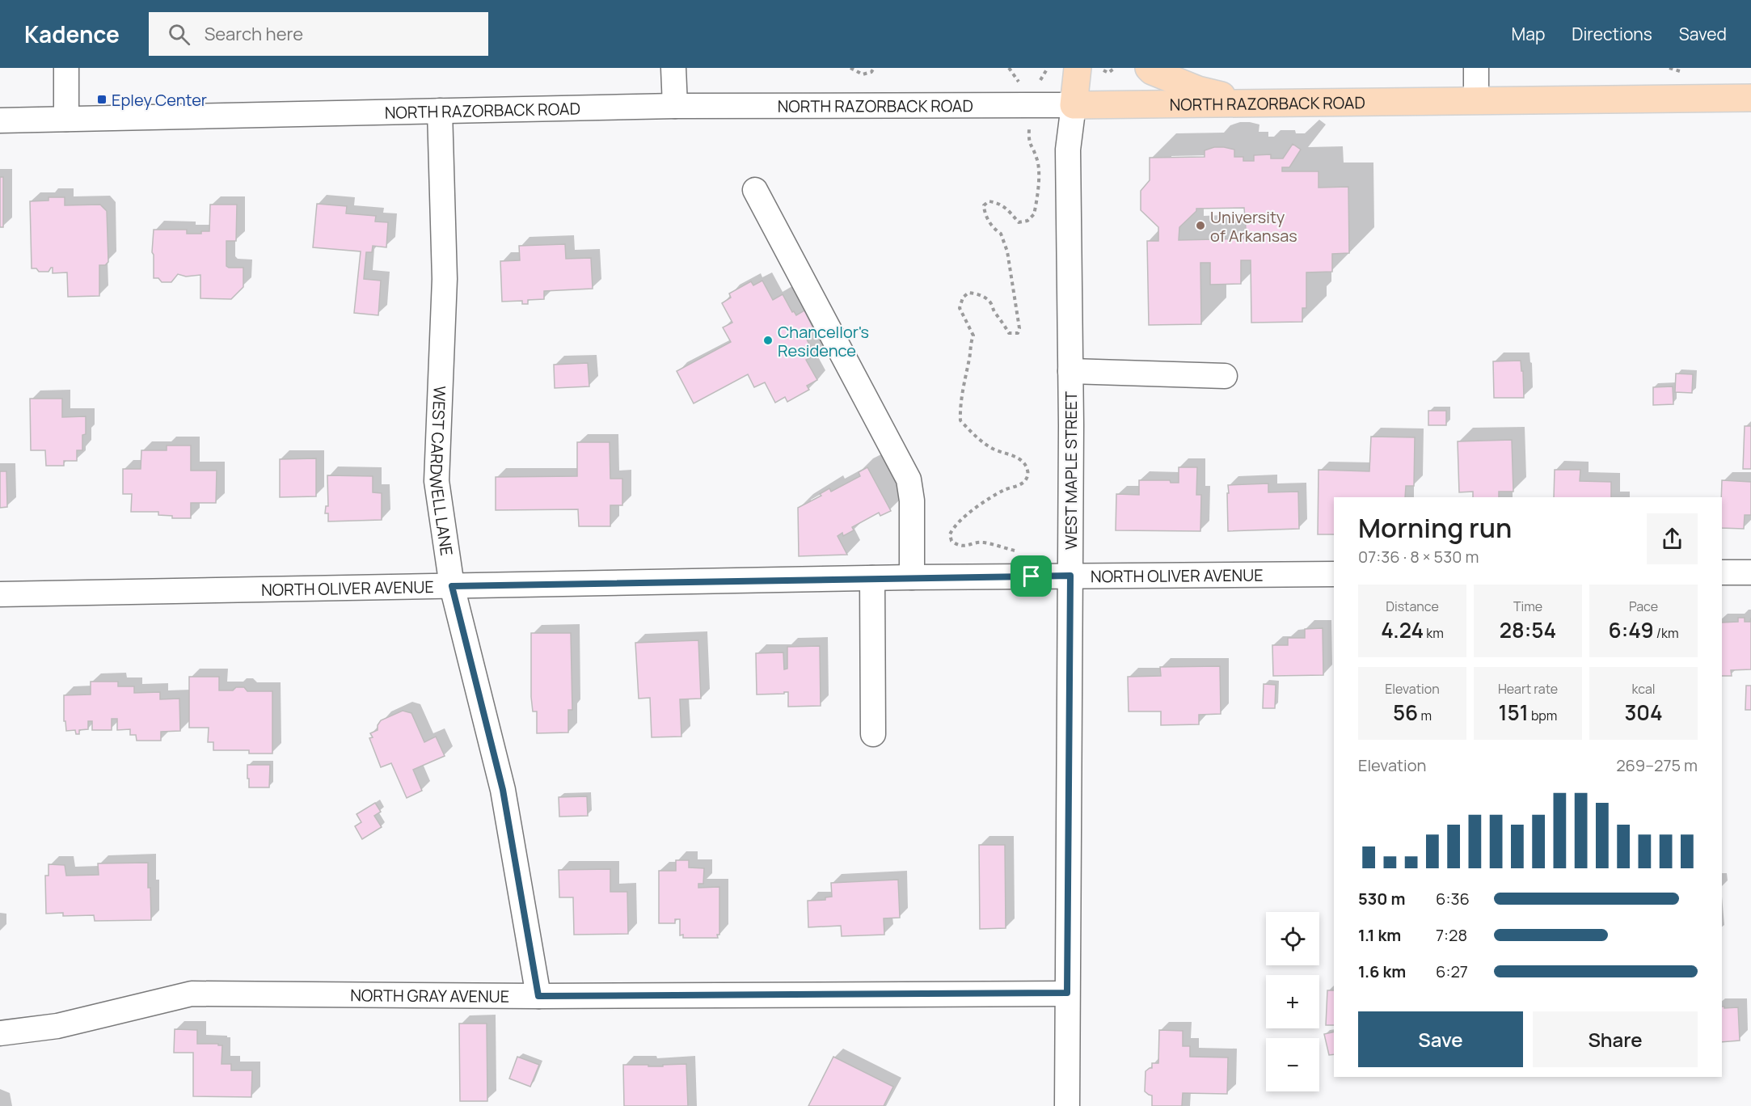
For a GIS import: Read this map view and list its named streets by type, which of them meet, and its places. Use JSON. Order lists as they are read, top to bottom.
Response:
{
  "streets": {
    "main road": ["NORTH RAZORBACK ROAD", "WEST MAPLE STREET"],
    "street": ["WEST CARDWELL LANE", "NORTH OLIVER AVENUE", "NORTH GRAY AVENUE"]
  },
  "crossings": [
    ["NORTH RAZORBACK ROAD", "WEST CARDWELL LANE"],
    ["NORTH RAZORBACK ROAD", "WEST MAPLE STREET"],
    ["WEST CARDWELL LANE", "NORTH OLIVER AVENUE"],
    ["WEST CARDWELL LANE", "NORTH GRAY AVENUE"],
    ["WEST MAPLE STREET", "NORTH OLIVER AVENUE"],
    ["WEST MAPLE STREET", "NORTH GRAY AVENUE"]
  ],
  "places": {
    "transit": ["Epley Center"],
    "other": ["University of Arkansas", "Chancellor's Residence"]
  },
  "page": {
    "header": "Kadence",
    "search": "Search here",
    "nav": ["Map", "Directions", "Saved"],
    "heading": ["Morning run", "07:36 · 8 × 530 m"],
    "stats": [
      ["Distance", "4.24 km"],
      ["Time", "28:54"],
      ["Pace", "6:49 /km"],
      ["Elevation", "56 m"],
      ["Heart rate", "151 bpm"],
      ["kcal", "304"]
    ],
    "chart": ["Elevation", "269–275 m"],
    "list": [
      {
        "name": "530 m",
        "note": "6:36"
      },
      {
        "name": "1.1 km",
        "note": "7:28"
      },
      {
        "name": "1.6 km",
        "note": "6:27"
      }
    ],
    "map_buttons": ["+", "−"],
    "buttons": ["Save", "Share"]
  }
}
